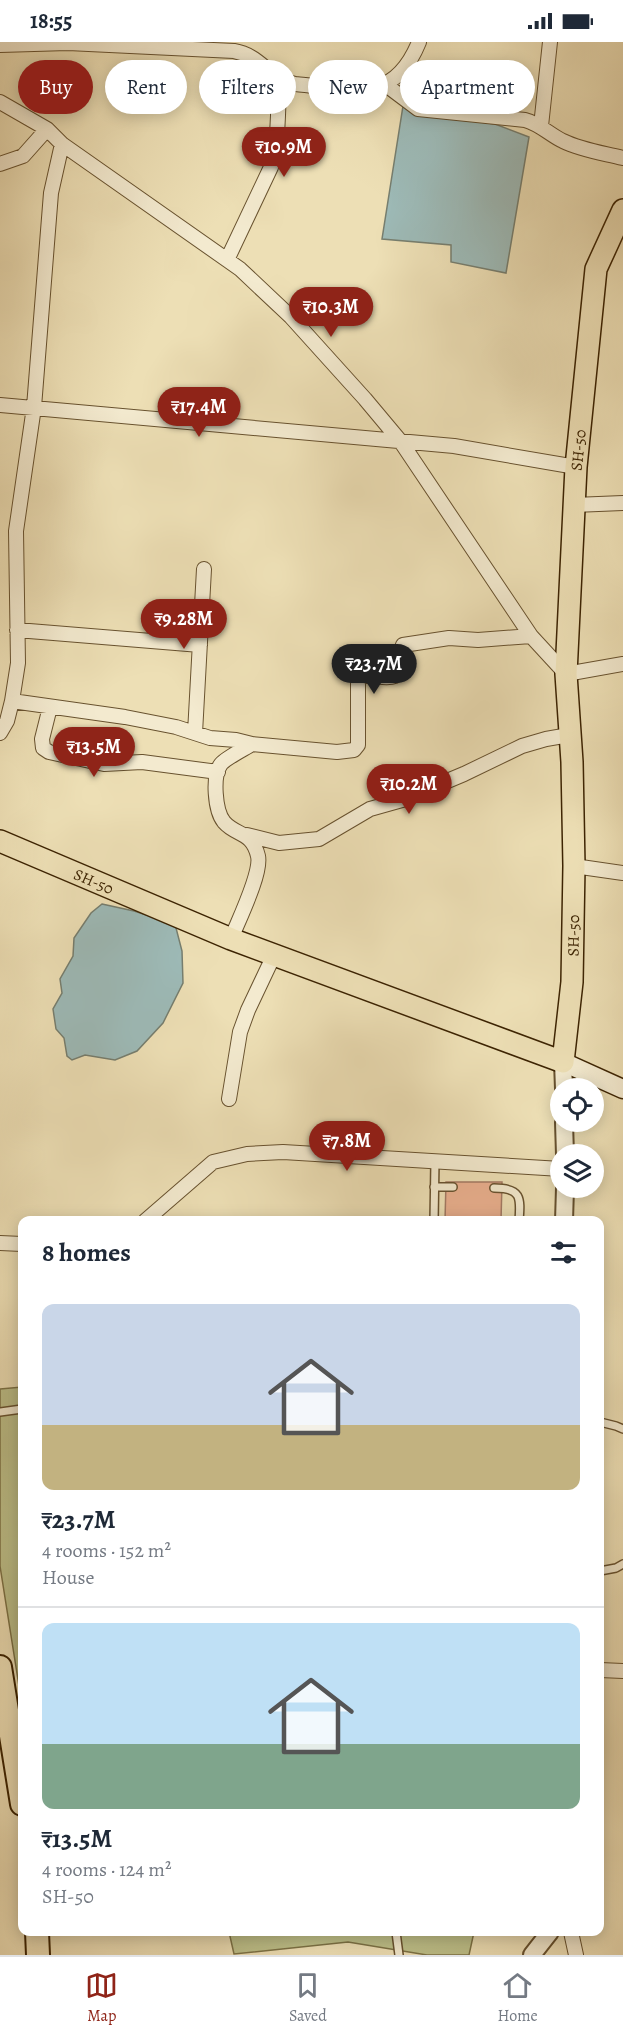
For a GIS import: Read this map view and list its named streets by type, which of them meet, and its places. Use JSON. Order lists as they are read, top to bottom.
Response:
{
  "streets": {
    "main road": ["SH-50"]
  },
  "page": {
    "status": "18:55",
    "chip": [
      "Buy",
      "Rent",
      "Filters",
      "New",
      "Apartment"
    ],
    "price": [
      "₹10.9M",
      "₹10.3M",
      "₹17.4M",
      "₹9.28M",
      "₹23.7M",
      "₹13.5M",
      "₹10.2M",
      "₹7.8M"
    ],
    "heading": "8 homes",
    "list": [
      {
        "name": "₹23.7M",
        "note": "4 rooms · 152 m² · House"
      },
      {
        "name": "₹13.5M",
        "note": "4 rooms · 124 m² · SH-50"
      }
    ],
    "tabs": ["Map", "Saved", "Home"]
  }
}
